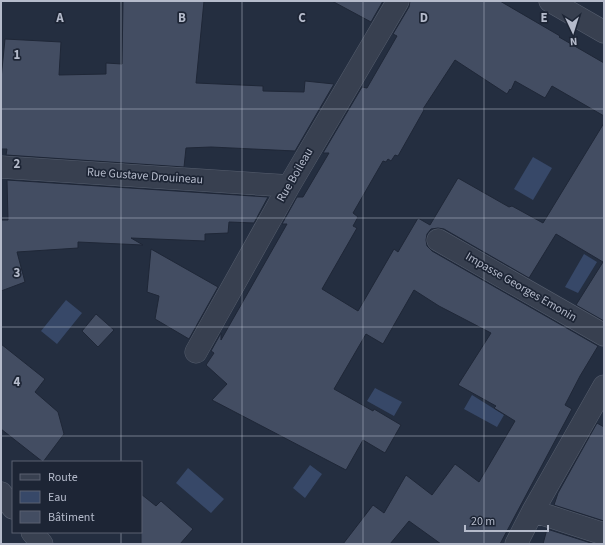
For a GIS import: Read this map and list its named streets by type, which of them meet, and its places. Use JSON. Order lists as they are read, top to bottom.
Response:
{
  "streets": {
    "street": ["Rue Boileau", "Rue Gustave Drouineau", "Impasse Georges Emonin"]
  },
  "crossings": [
    ["Rue Boileau", "Rue Gustave Drouineau"]
  ],
  "legend": ["Route", "Eau", "Bâtiment"],
  "scale_bar": "20 m",
  "north": "bottom",
  "grid": {
    "columns": [
      "A",
      "B",
      "C",
      "D",
      "E"
    ],
    "rows": [
      "1",
      "2",
      "3",
      "4"
    ]
  }
}
